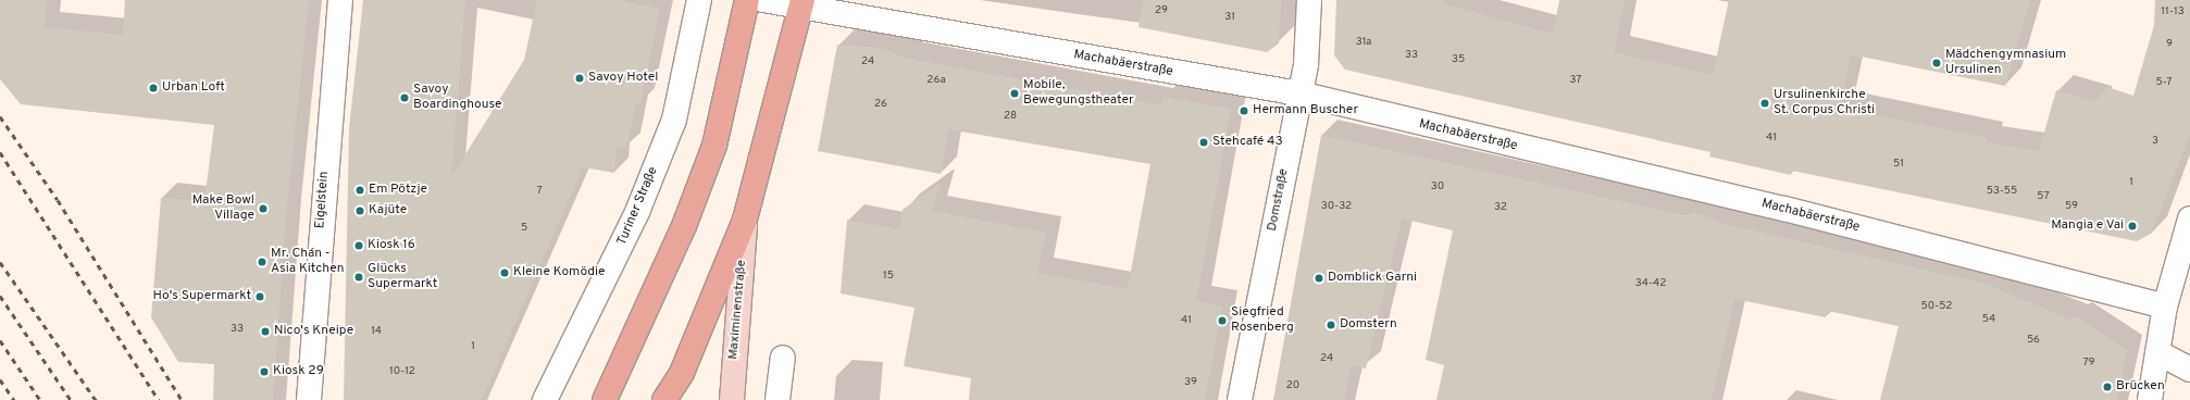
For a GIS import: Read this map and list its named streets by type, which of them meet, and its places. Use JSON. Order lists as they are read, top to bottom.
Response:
{
  "streets": {
    "main road": ["Maximinenstraße"],
    "street": [
      "Machabäerstraße",
      "Eigelstein",
      "Domstraße",
      "Turiner Straße"
    ]
  },
  "crossings": [
    ["Machabäerstraße", "Domstraße"]
  ],
  "places": [
    "Mädchengymnasium Ursulinen",
    "Savoy Hotel",
    "Urban Loft",
    "Mobile, Bewegungstheater",
    "Savoy Boardinghouse",
    "Ursulinenkirche St. Corpus Christi",
    "Hermann Buscher",
    "Stehcafé 43",
    "Em Pötzje",
    "Make Bowl Village",
    "Kajüte",
    "Mangia e Vai",
    "Kiosk 16",
    "Mr. Chán - Asia Kitchen",
    "Kleine Komödie",
    "Glücks Supermarkt",
    "Domblick Garni",
    "Ho's Supermarkt",
    "Siegfried Rosenberg",
    "Domstern",
    "Nico's Kneipe",
    "Kiosk 29",
    "Brücken"
  ],
  "house_numbers": [
    "29",
    "11-13",
    "31",
    "31a",
    "9",
    "33",
    "35",
    "24",
    "26a",
    "37",
    "5-7",
    "26",
    "28",
    "41",
    "3",
    "51",
    "1",
    "30",
    "7",
    "53-55",
    "57",
    "30-32",
    "59",
    "32",
    "5",
    "15",
    "34-42",
    "50-52",
    "54",
    "41",
    "33",
    "14",
    "56",
    "1",
    "24",
    "79",
    "10-12",
    "39",
    "20"
  ]
}
